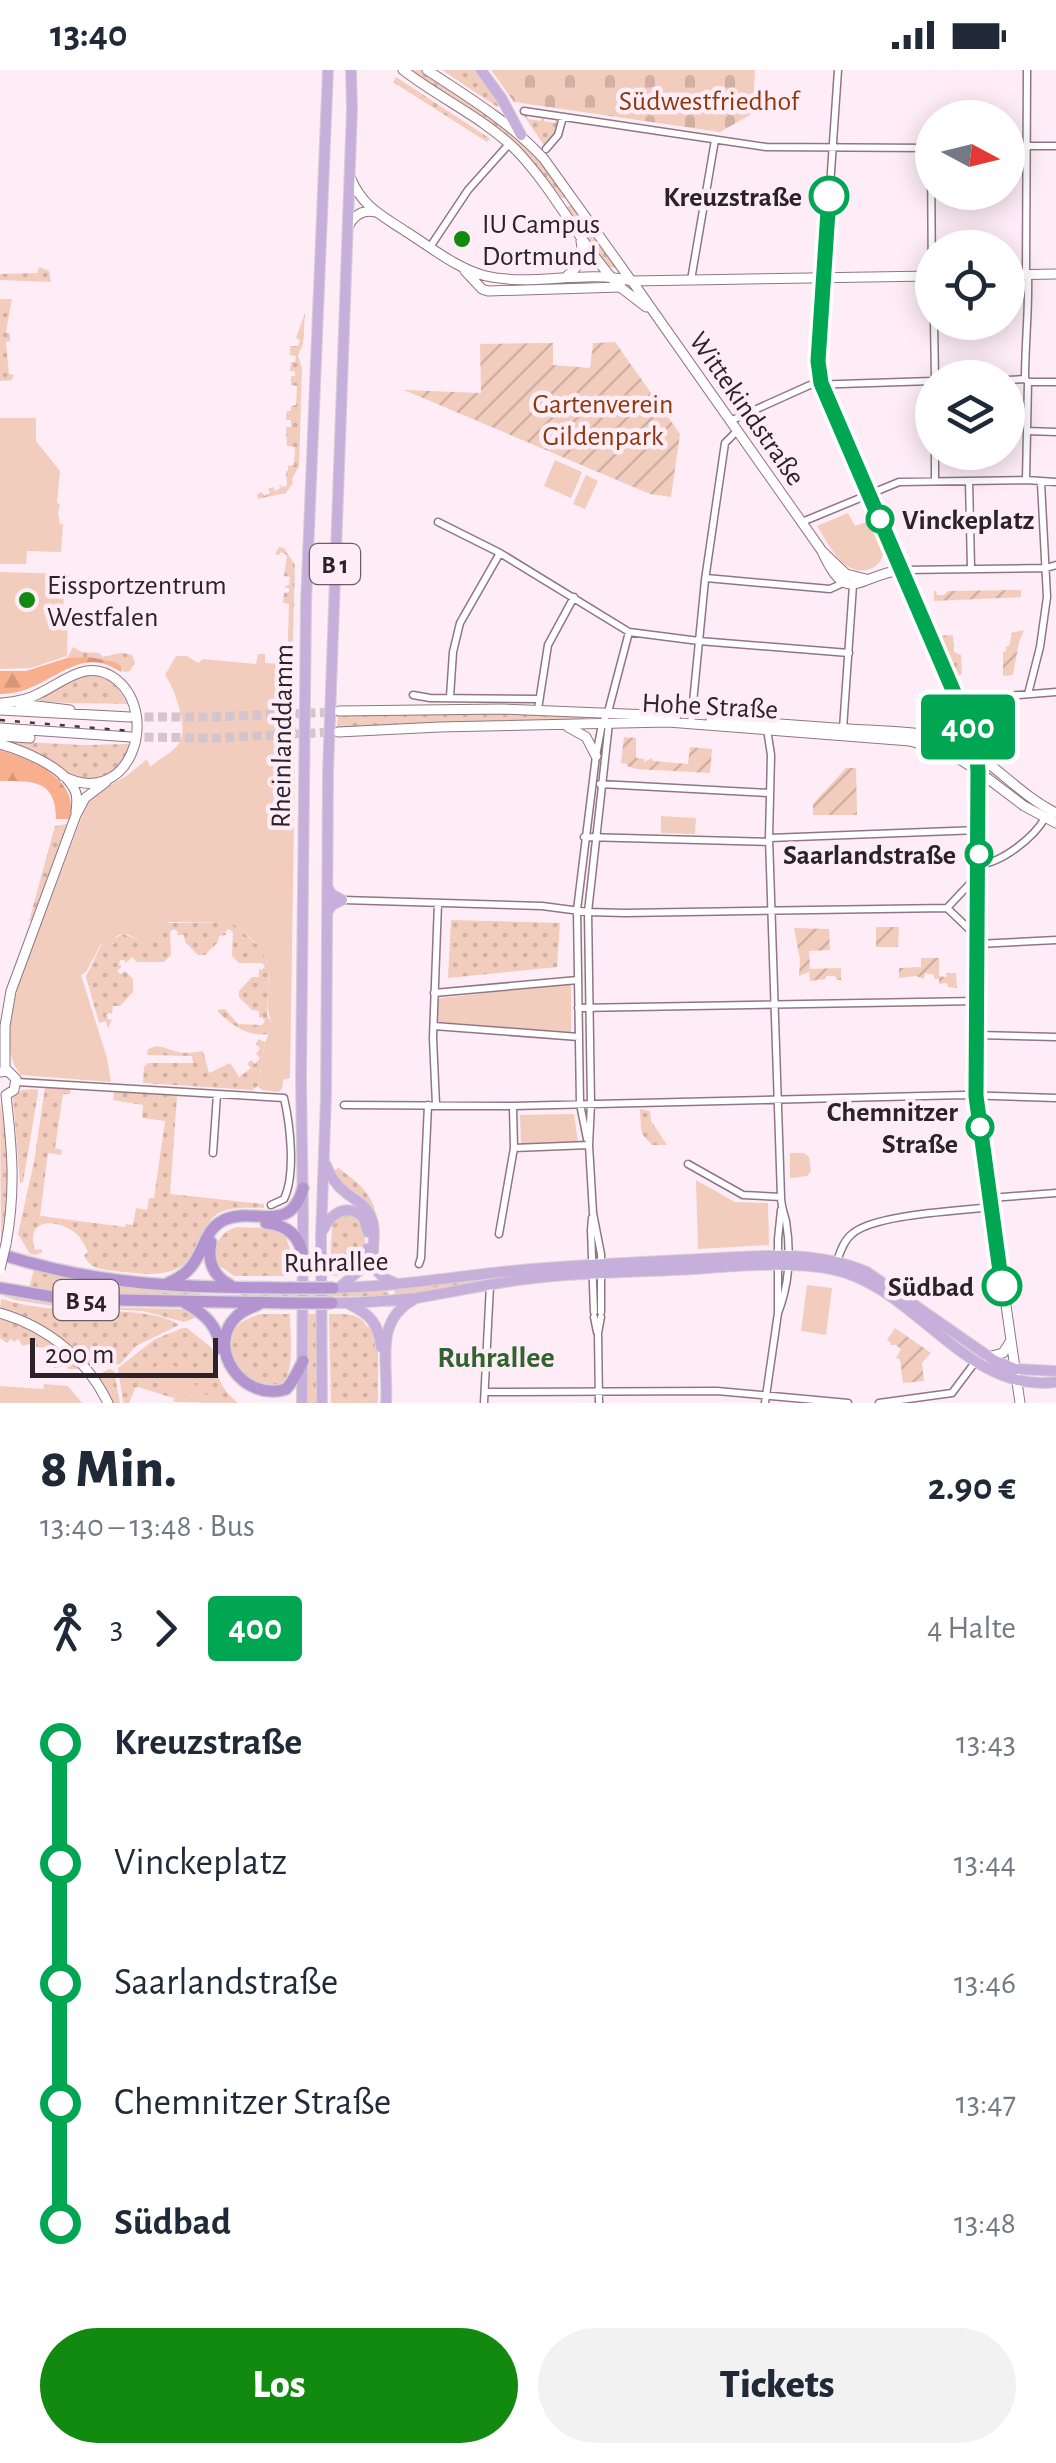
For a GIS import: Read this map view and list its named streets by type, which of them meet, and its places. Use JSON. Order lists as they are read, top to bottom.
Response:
{
  "streets": {
    "highway": ["Ruhrallee", "B 54"],
    "main road": [
      "Wittekindstraße",
      "B 1",
      "Hohe Straße",
      "Rheinlanddamm"
    ]
  },
  "crossings": [
    ["B 1", "Rheinlanddamm"]
  ],
  "districts": ["Ruhrallee"],
  "parks": ["Südwestfriedhof", "Gartenverein Gildenpark"],
  "places": [
    "Kreuzstraße",
    "IU Campus Dortmund",
    "Vinckeplatz",
    "Eissportzentrum Westfalen",
    "Saarlandstraße",
    "Chemnitzer Straße",
    "Südbad"
  ],
  "lines": ["bus line 400"],
  "scale_bar": "200 m",
  "north": "right",
  "page": {
    "status": "13:40",
    "on_map": "400",
    "scale": "200 m",
    "heading": ["8 Min.", "13:40 – 13:48 · Bus", "2.90 €"],
    "legs": ["3", "400", "4 Halte"],
    "list": [
      {
        "name": "Kreuzstraße",
        "value": "13:43"
      },
      {
        "name": "Vinckeplatz",
        "value": "13:44"
      },
      {
        "name": "Saarlandstraße",
        "value": "13:46"
      },
      {
        "name": "Chemnitzer Straße",
        "value": "13:47"
      },
      {
        "name": "Südbad",
        "value": "13:48"
      }
    ],
    "buttons": ["Los", "Tickets"]
  }
}
